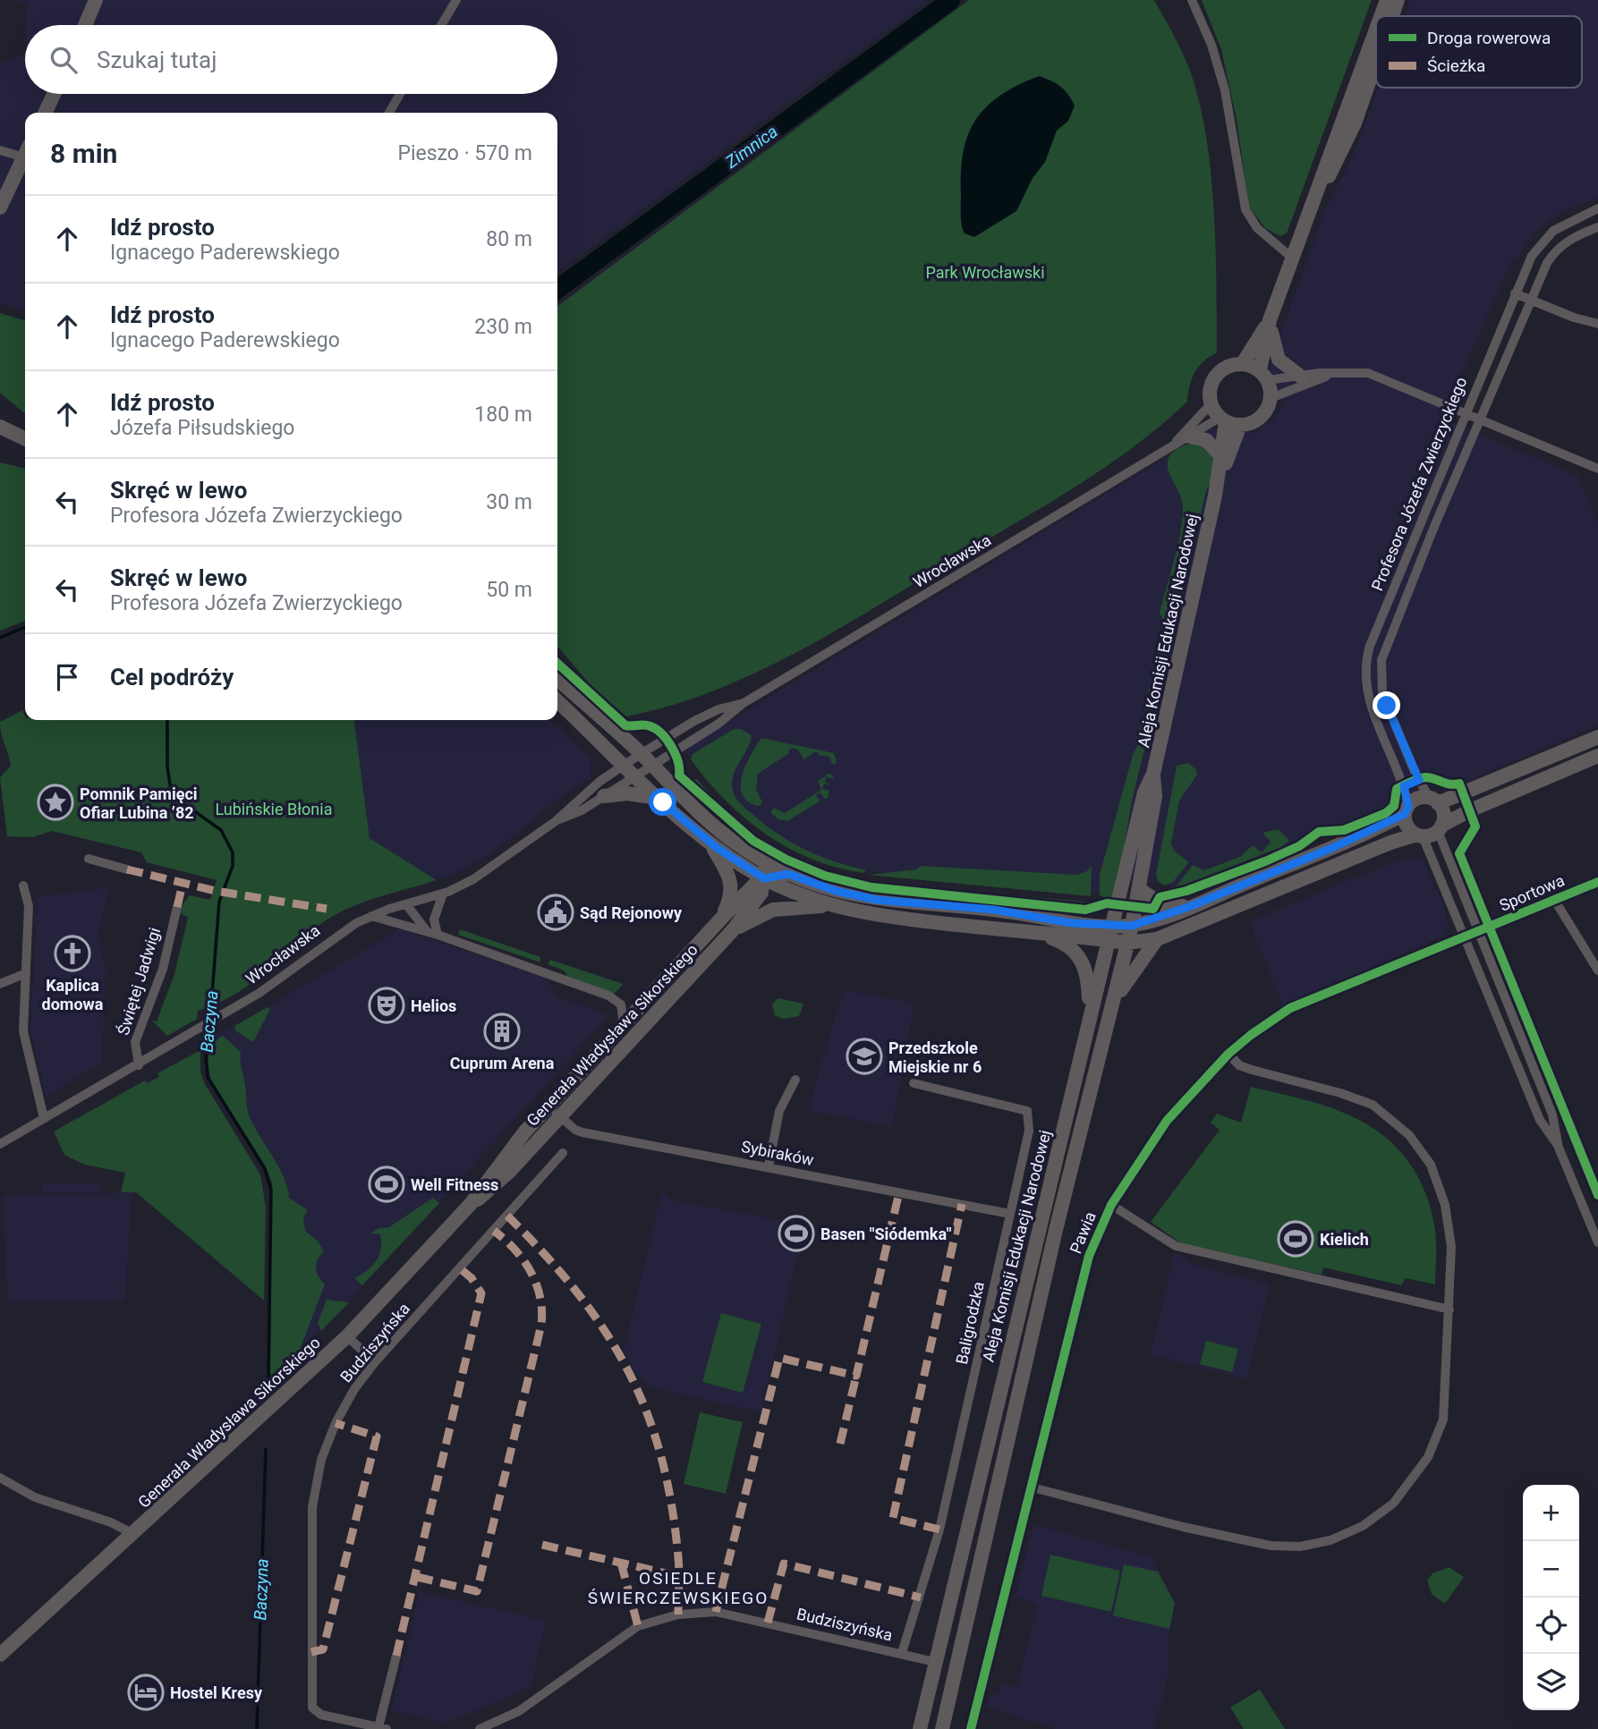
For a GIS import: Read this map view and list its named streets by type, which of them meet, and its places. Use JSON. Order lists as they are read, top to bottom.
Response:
{
  "streets": {
    "street": [
      "Profesora Józefa Zwierzyckiego",
      "Wrocławska",
      "Aleja Komisji Edukacji Narodowej",
      "Sportowa",
      "Świętej Jadwigi",
      "Generała Władysława Sikorskiego",
      "Sybiraków",
      "Pawia",
      "Baligrodzka",
      "Budziszyńska"
    ]
  },
  "crossings": [
    ["Wrocławska", "Aleja Komisji Edukacji Narodowej"],
    ["Wrocławska", "Świętej Jadwigi"],
    ["Aleja Komisji Edukacji Narodowej", "Budziszyńska"],
    ["Sportowa", "Pawia"],
    ["Generała Władysława Sikorskiego", "Sybiraków"],
    ["Sybiraków", "Baligrodzka"],
    ["Baligrodzka", "Budziszyńska"]
  ],
  "districts": ["OSIEDLE ŚWIERCZEWSKIEGO"],
  "water": ["Zimnica", "Baczyna"],
  "parks": ["Park Wrocławski", "Lubińskie Błonia"],
  "places": {
    "place": ["Pomnik Pamięci Ofiar Lubina ’82"],
    "public building": ["Sąd Rejonowy"],
    "church": ["Kaplica domowa"],
    "theatre": ["Helios"],
    "building": ["Cuprum Arena"],
    "school or university": ["Przedszkole Miejskie nr 6"],
    "sports": ["Well Fitness", "Basen \"Siódemka\"", "Kielich"],
    "hotel": ["Hostel Kresy"]
  },
  "legend": ["Droga rowerowa", "Ścieżka"],
  "page": {
    "search": "Szukaj tutaj",
    "heading": ["8 min", "Pieszo · 570 m"],
    "list": [
      ["Idź prosto", "Ignacego Paderewskiego", "80 m"],
      ["Idź prosto", "Ignacego Paderewskiego", "230 m"],
      ["Idź prosto", "Józefa Piłsudskiego", "180 m"],
      ["Skręć w lewo", "Profesora Józefa Zwierzyckiego", "30 m"],
      ["Skręć w lewo", "Profesora Józefa Zwierzyckiego", "50 m"],
      "Cel podróży"
    ],
    "map_buttons": ["+", "−"]
  }
}
